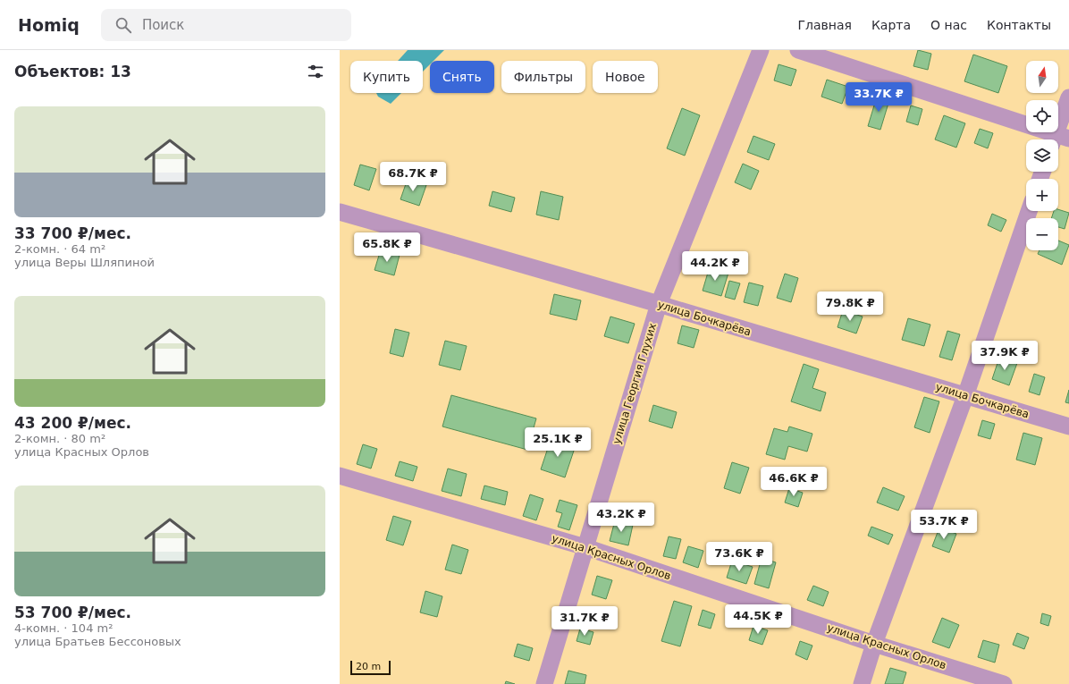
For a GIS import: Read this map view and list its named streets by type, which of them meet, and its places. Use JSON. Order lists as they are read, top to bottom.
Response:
{
  "streets": {
    "street": ["улица Бочкарёва", "улица Георгия Глухих", "улица Красных Орлов"]
  },
  "crossings": [
    ["улица Бочкарёва", "улица Георгия Глухих"],
    ["улица Георгия Глухих", "улица Красных Орлов"]
  ],
  "scale_bar": "20 m",
  "north": "top",
  "page": {
    "header": "Homiq",
    "search": "Поиск",
    "nav": [
      "Главная",
      "Карта",
      "О нас",
      "Контакты"
    ],
    "heading": "Объектов: 13",
    "map_buttons": ["+", "−"],
    "chip": [
      "Купить",
      "Снять",
      "Фильтры",
      "Новое"
    ],
    "price": [
      "33.7K ₽",
      "68.7K ₽",
      "65.8K ₽",
      "44.2K ₽",
      "79.8K ₽",
      "37.9K ₽",
      "25.1K ₽",
      "46.6K ₽",
      "43.2K ₽",
      "53.7K ₽",
      "73.6K ₽",
      "44.5K ₽",
      "31.7K ₽"
    ],
    "list": [
      {
        "name": "33 700 ₽/мес.",
        "note": "2-комн. · 64 m² · улица Веры Шляпиной"
      },
      {
        "name": "43 200 ₽/мес.",
        "note": "2-комн. · 80 m² · улица Красных Орлов"
      },
      {
        "name": "53 700 ₽/мес.",
        "note": "4-комн. · 104 m² · улица Братьев Бессоновых"
      }
    ],
    "scale": "20 m"
  }
}
